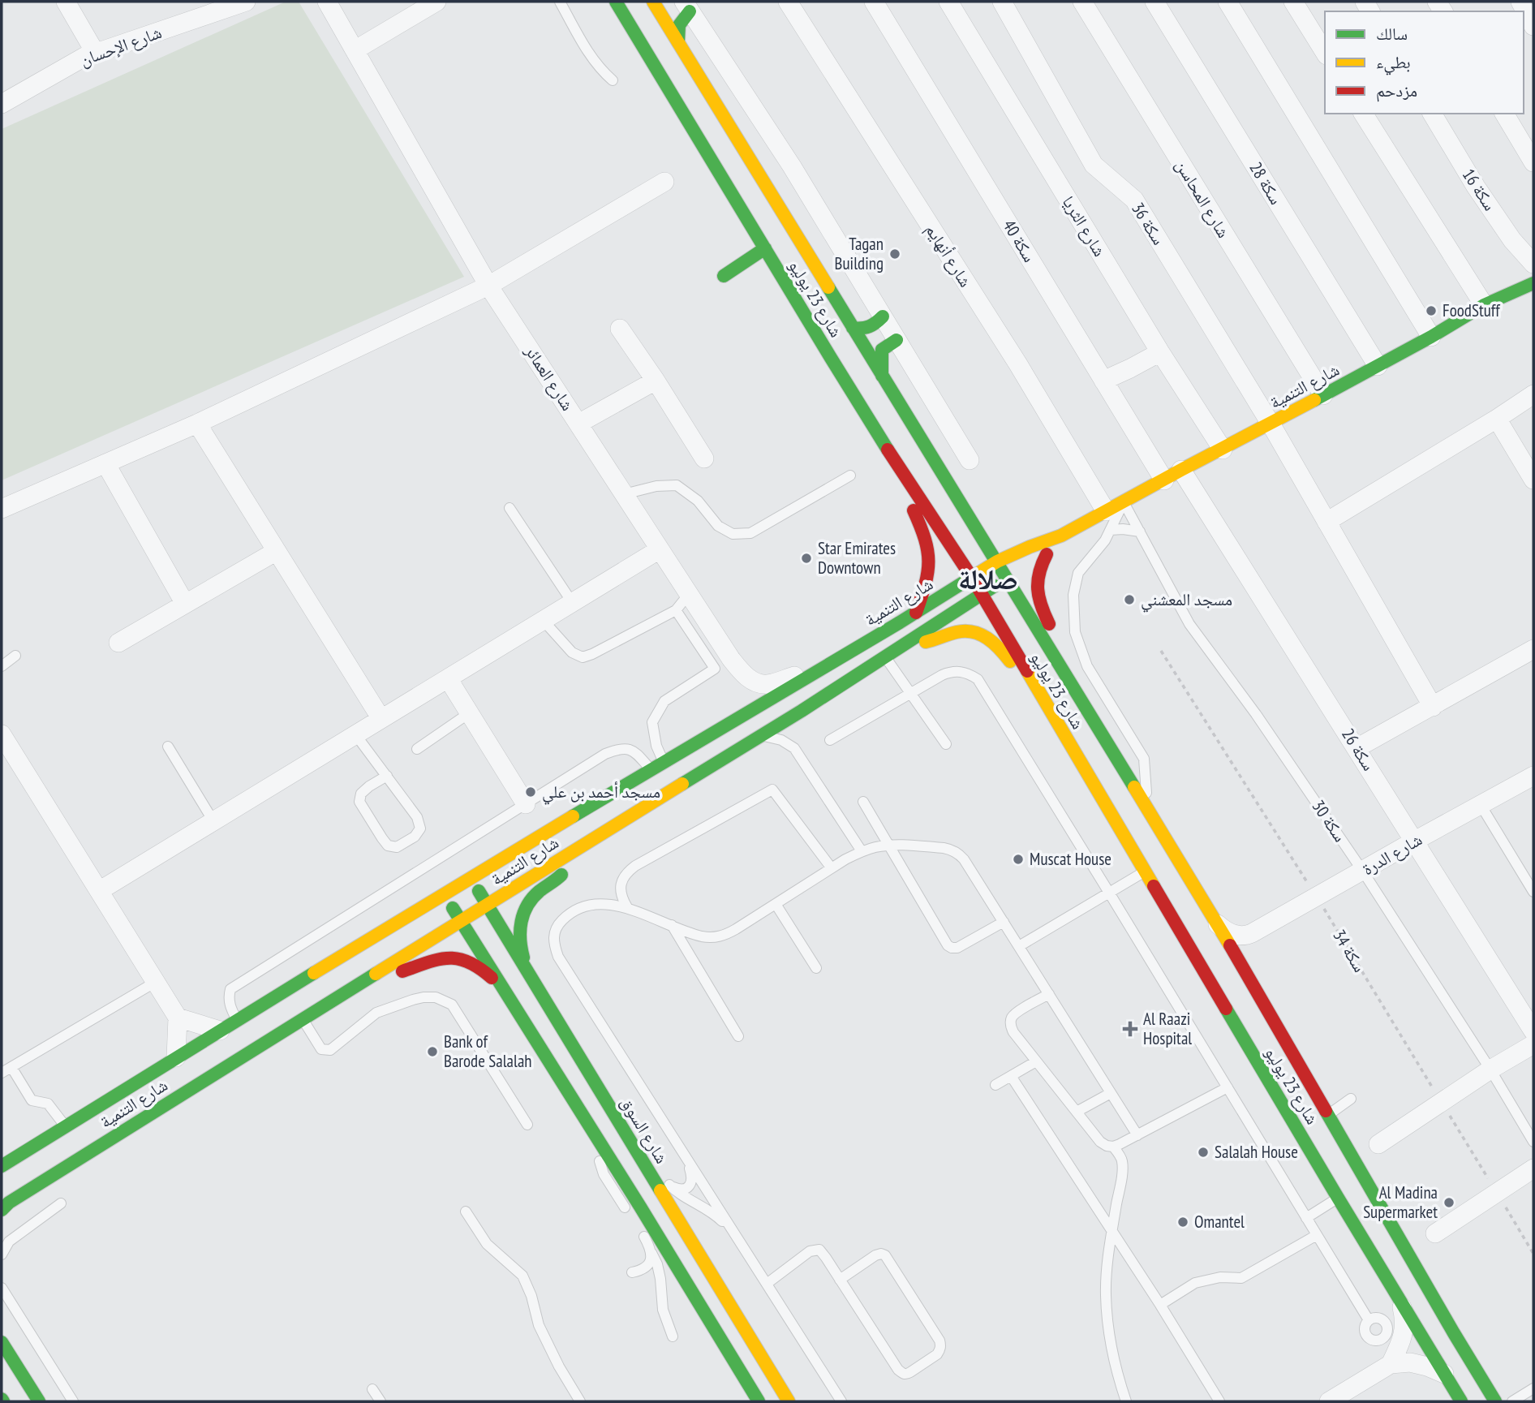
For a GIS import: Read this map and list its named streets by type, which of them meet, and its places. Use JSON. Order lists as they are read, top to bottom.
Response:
{
  "streets": {
    "street": [
      "شارع الإحسان",
      "سكة 28",
      "سكة 16",
      "شارع المحاسن",
      "سكة 36",
      "شارع الثريا",
      "سكة 40",
      "شارع أنهايم",
      "شارع 23 يوليو",
      "شارع العمائر",
      "شارع التنمية",
      "سكة 26",
      "شارع الدرة",
      "شارع السوق"
    ],
    "lane": ["سكة 30"],
    "path": ["سكة 34"]
  },
  "crossings": [
    ["سكة 28", "شارع التنمية"],
    ["شارع المحاسن", "شارع التنمية"],
    ["سكة 36", "شارع التنمية"],
    ["شارع الثريا", "شارع التنمية"],
    ["سكة 40", "شارع التنمية"],
    ["شارع أنهايم", "شارع التنمية"],
    ["شارع 23 يوليو", "شارع التنمية"],
    ["شارع العمائر", "شارع التنمية"],
    ["شارع التنمية", "سكة 26"],
    ["شارع التنمية", "سكة 30"],
    ["شارع التنمية", "شارع السوق"],
    ["سكة 26", "شارع الدرة"],
    ["سكة 30", "شارع الدرة"],
    ["شارع الدرة", "سكة 34"]
  ],
  "districts": ["صلالة"],
  "places": {
    "other": [
      "Tagan Building",
      "FoodStuff",
      "Star Emirates Downtown",
      "مسجد المعشني",
      "مسجد أحمد بن علي",
      "Muscat House",
      "Bank of Barode Salalah",
      "Salalah House",
      "Al Madina Supermarket",
      "Omantel"
    ],
    "health": ["Al Raazi Hospital"]
  },
  "legend": ["سالك", "بطيء", "مزدحم"]
}
